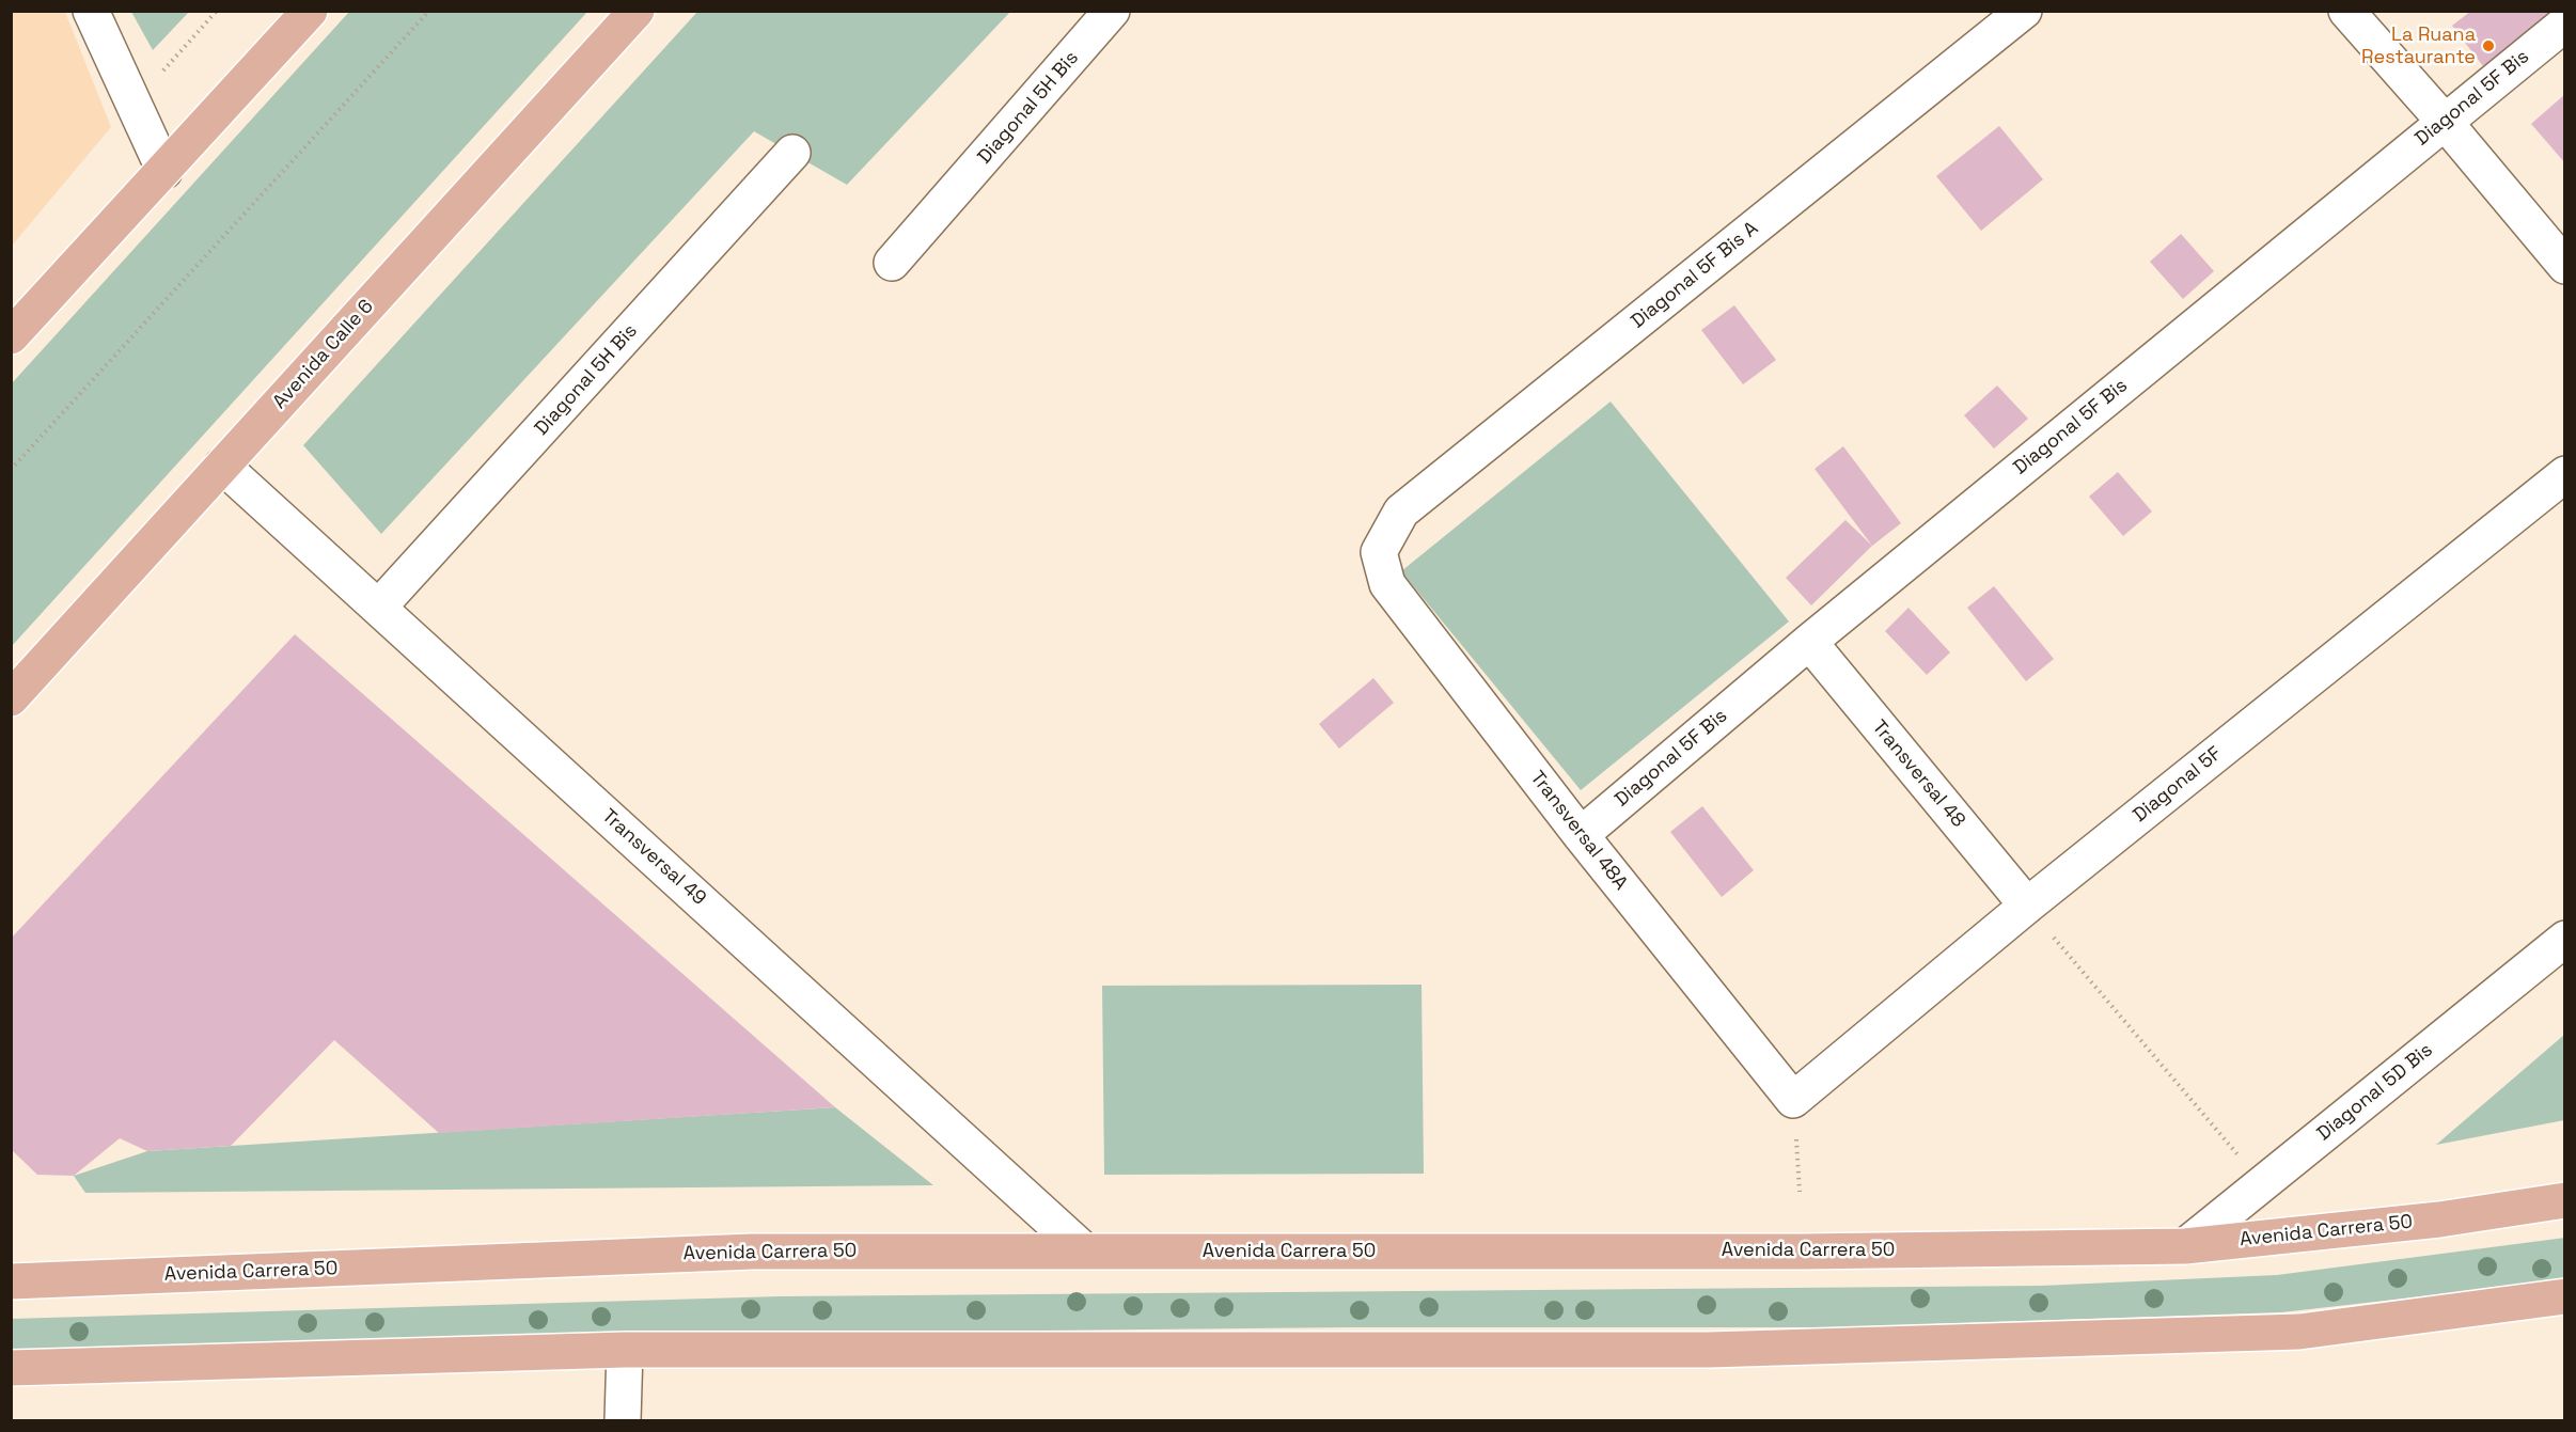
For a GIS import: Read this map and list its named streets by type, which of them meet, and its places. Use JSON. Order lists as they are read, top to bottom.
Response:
{
  "streets": {
    "main road": ["Avenida Calle 6", "Avenida Carrera 50"],
    "street": [
      "Diagonal 5F Bis",
      "Diagonal 5H Bis",
      "Diagonal 5F Bis A",
      "Transversal 48",
      "Diagonal 5F",
      "Transversal 48A",
      "Transversal 49",
      "Diagonal 5D Bis"
    ]
  },
  "crossings": [
    ["Diagonal 5F Bis", "Transversal 48"],
    ["Diagonal 5F Bis", "Transversal 48A"],
    ["Diagonal 5H Bis", "Transversal 49"],
    ["Diagonal 5F Bis A", "Transversal 48A"],
    ["Avenida Calle 6", "Transversal 49"],
    ["Transversal 48", "Diagonal 5F"],
    ["Diagonal 5F", "Transversal 48A"],
    ["Transversal 49", "Avenida Carrera 50"],
    ["Diagonal 5D Bis", "Avenida Carrera 50"]
  ],
  "places": ["La Ruana Restaurante"]
}
